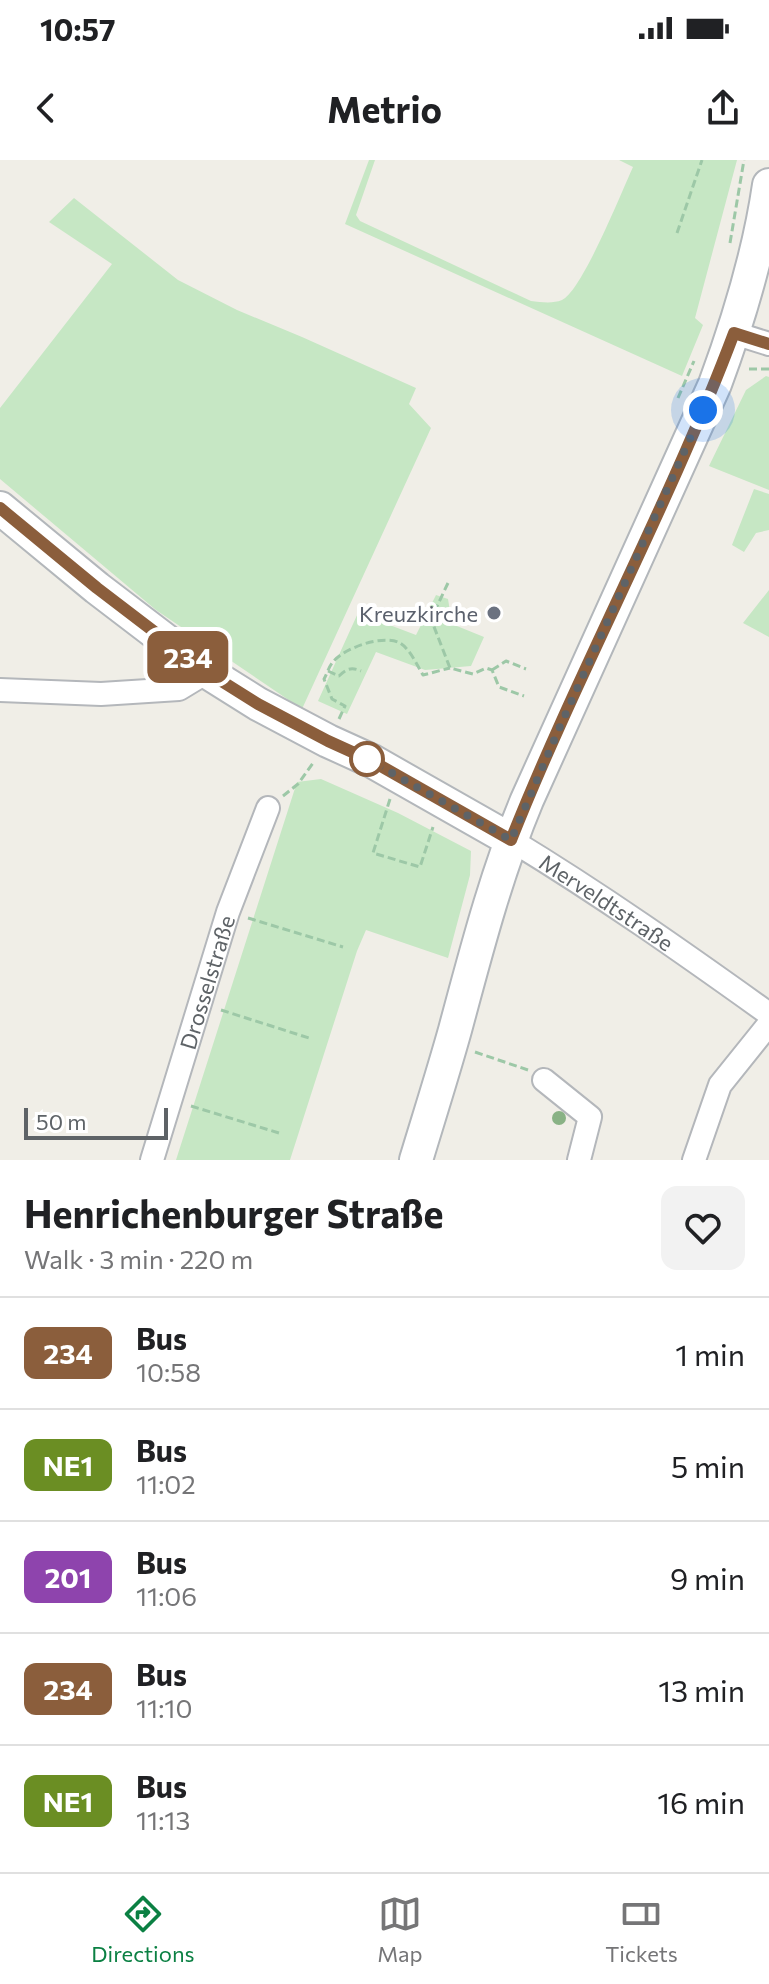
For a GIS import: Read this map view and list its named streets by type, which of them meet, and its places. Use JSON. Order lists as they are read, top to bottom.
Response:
{
  "streets": {
    "main road": ["Merveldtstraße"],
    "street": ["Drosselstraße"]
  },
  "places": ["Kreuzkirche"],
  "lines": ["bus line 234"],
  "scale_bar": "50 m",
  "page": {
    "status": "10:57",
    "header": "Metrio",
    "on_map": "234",
    "scale": "50 m",
    "heading": ["Henrichenburger Straße", "Walk · 3 min · 220 m"],
    "list": [
      {
        "mark": "234",
        "name": "Bus",
        "note": "10:58",
        "value": "1 min"
      },
      {
        "mark": "NE1",
        "name": "Bus",
        "note": "11:02",
        "value": "5 min"
      },
      {
        "mark": "201",
        "name": "Bus",
        "note": "11:06",
        "value": "9 min"
      },
      {
        "mark": "234",
        "name": "Bus",
        "note": "11:10",
        "value": "13 min"
      },
      {
        "mark": "NE1",
        "name": "Bus",
        "note": "11:13",
        "value": "16 min"
      }
    ],
    "tabs": ["Directions", "Map", "Tickets"]
  }
}
